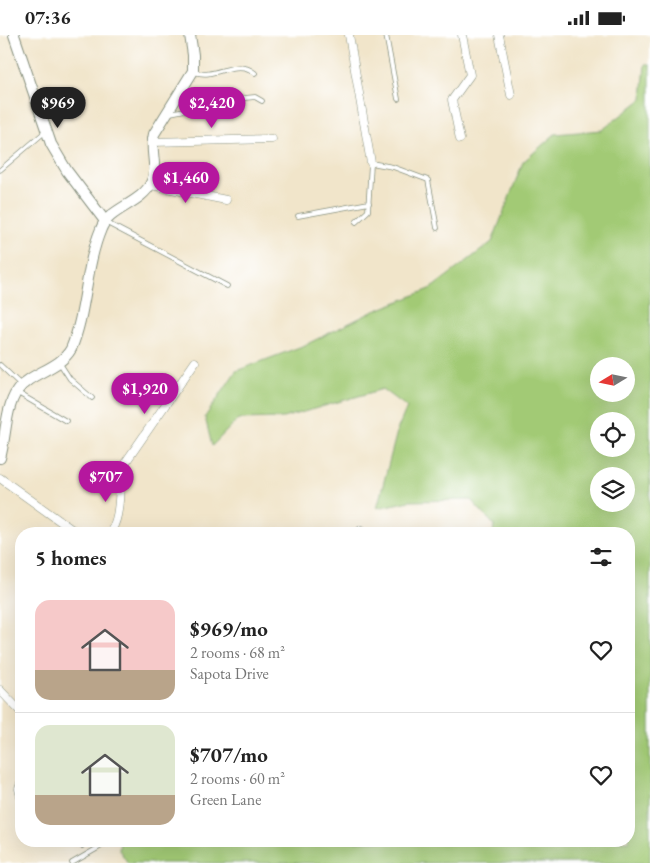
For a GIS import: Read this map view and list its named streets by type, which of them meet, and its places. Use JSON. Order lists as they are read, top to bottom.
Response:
{
  "north": "left",
  "page": {
    "status": "07:36",
    "price": [
      "$969",
      "$2,420",
      "$1,460",
      "$1,920",
      "$707"
    ],
    "heading": "5 homes",
    "list": [
      {
        "name": "$969/mo",
        "note": "2 rooms · 68 m² · Sapota Drive"
      },
      {
        "name": "$707/mo",
        "note": "2 rooms · 60 m² · Green Lane"
      }
    ]
  }
}
